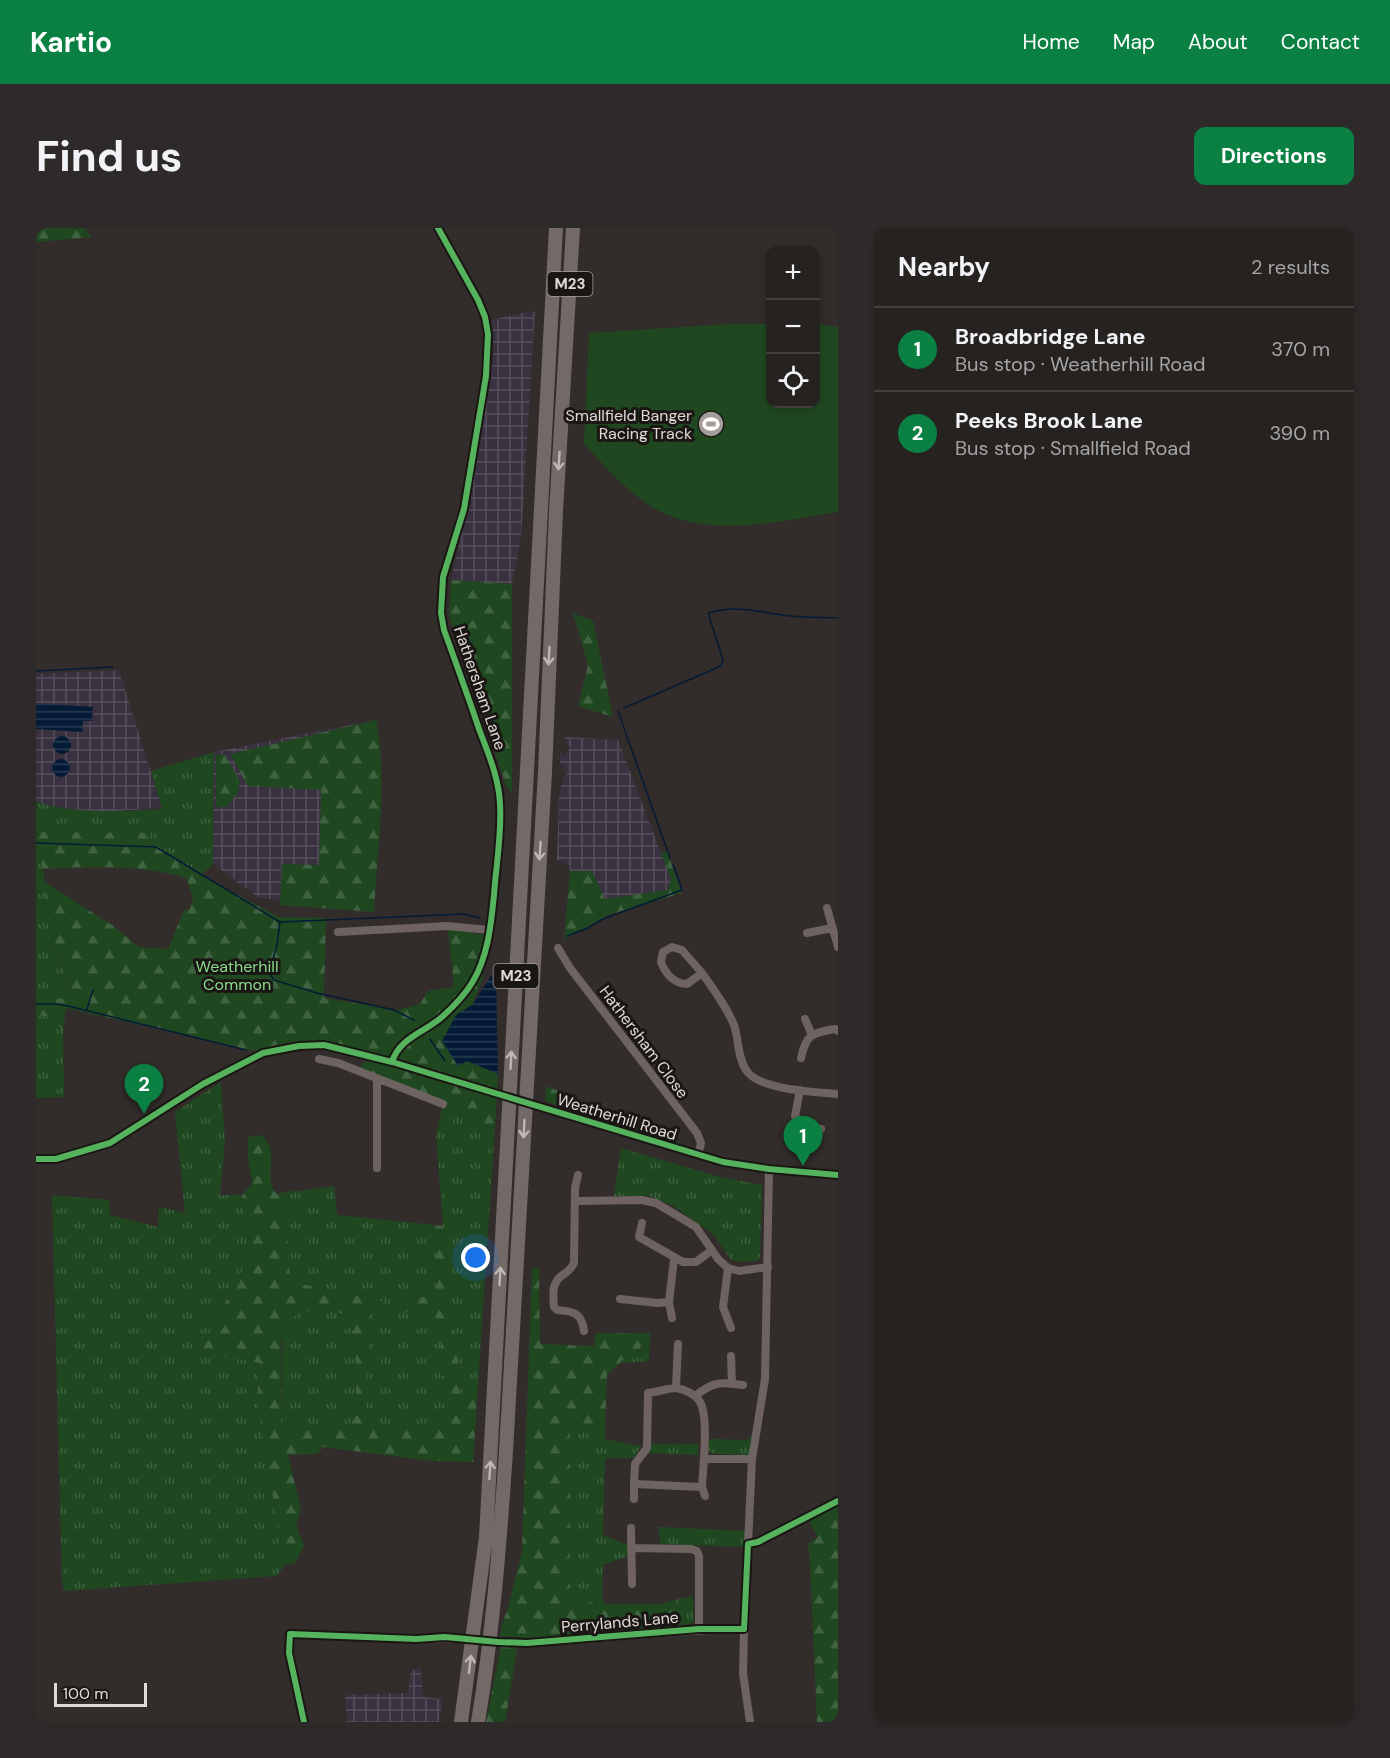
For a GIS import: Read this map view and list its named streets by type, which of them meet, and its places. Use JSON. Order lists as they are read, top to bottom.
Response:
{
  "streets": {
    "highway": ["M23"],
    "street": [
      "Hathersham Lane",
      "Hathersham Close",
      "Weatherhill Road",
      "Perrylands Lane"
    ]
  },
  "crossings": [
    ["Hathersham Lane", "Weatherhill Road"],
    ["Hathersham Close", "Weatherhill Road"]
  ],
  "parks": ["Weatherhill Common"],
  "places": {
    "sports": ["Smallfield Banger Racing Track"]
  },
  "scale_bar": "100 m",
  "page": {
    "header": "Kartio",
    "nav": [
      "Home",
      "Map",
      "About",
      "Contact"
    ],
    "buttons": "Directions",
    "title": "Find us",
    "heading": ["Nearby", "2 results"],
    "map_buttons": ["+", "−"],
    "list": [
      {
        "mark": "1",
        "name": "Broadbridge Lane",
        "note": "Bus stop · Weatherhill Road",
        "value": "370 m"
      },
      {
        "mark": "2",
        "name": "Peeks Brook Lane",
        "note": "Bus stop · Smallfield Road",
        "value": "390 m"
      }
    ],
    "pins": ["2", "1"],
    "scale": "100 m"
  }
}
